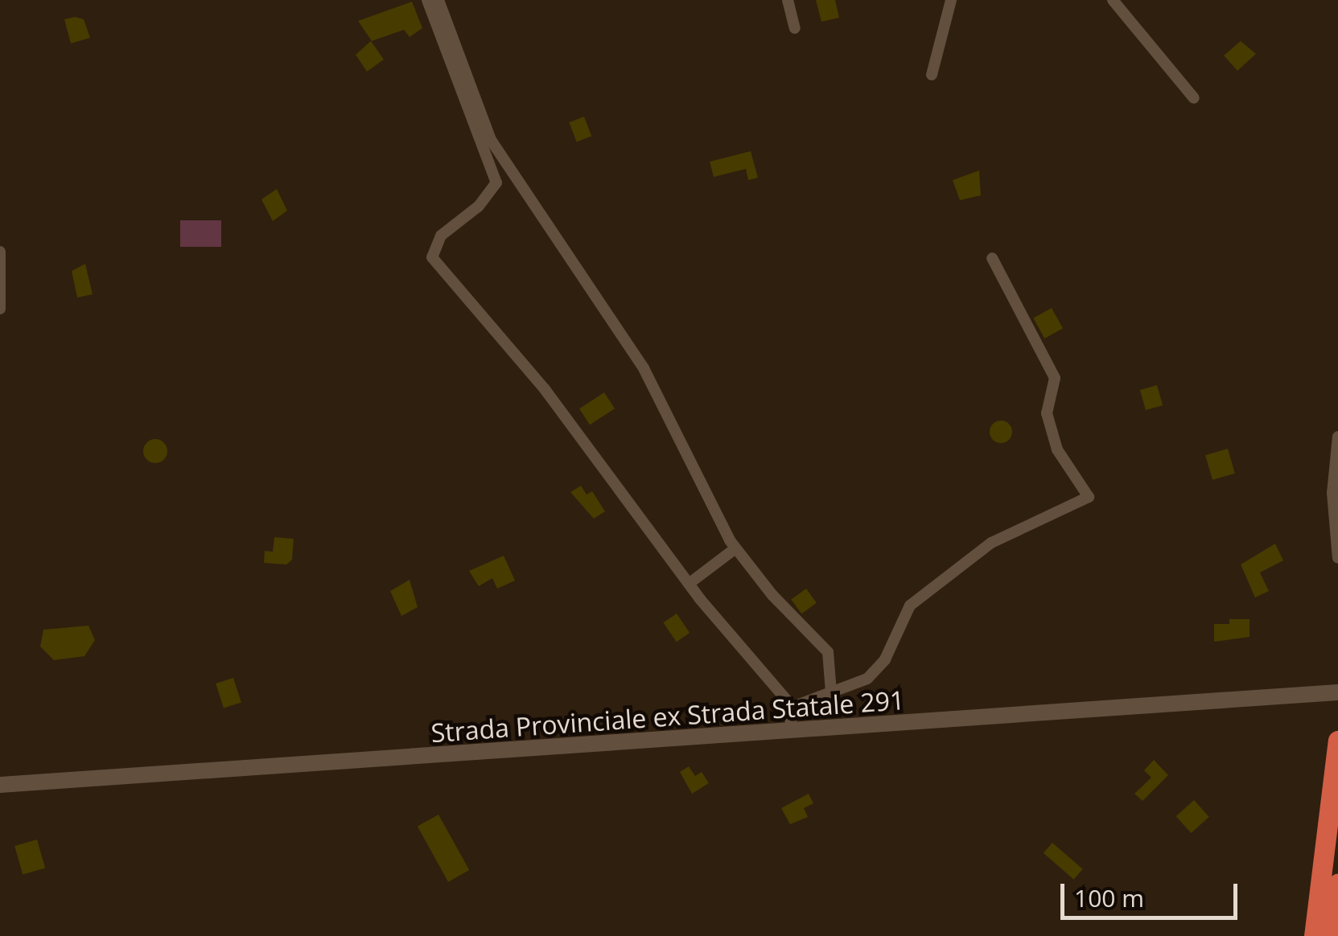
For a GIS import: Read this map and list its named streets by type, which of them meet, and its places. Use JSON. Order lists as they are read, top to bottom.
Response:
{
  "streets": {
    "street": ["Strada Provinciale ex Strada Statale 291"]
  },
  "scale_bar": "100 m"
}
